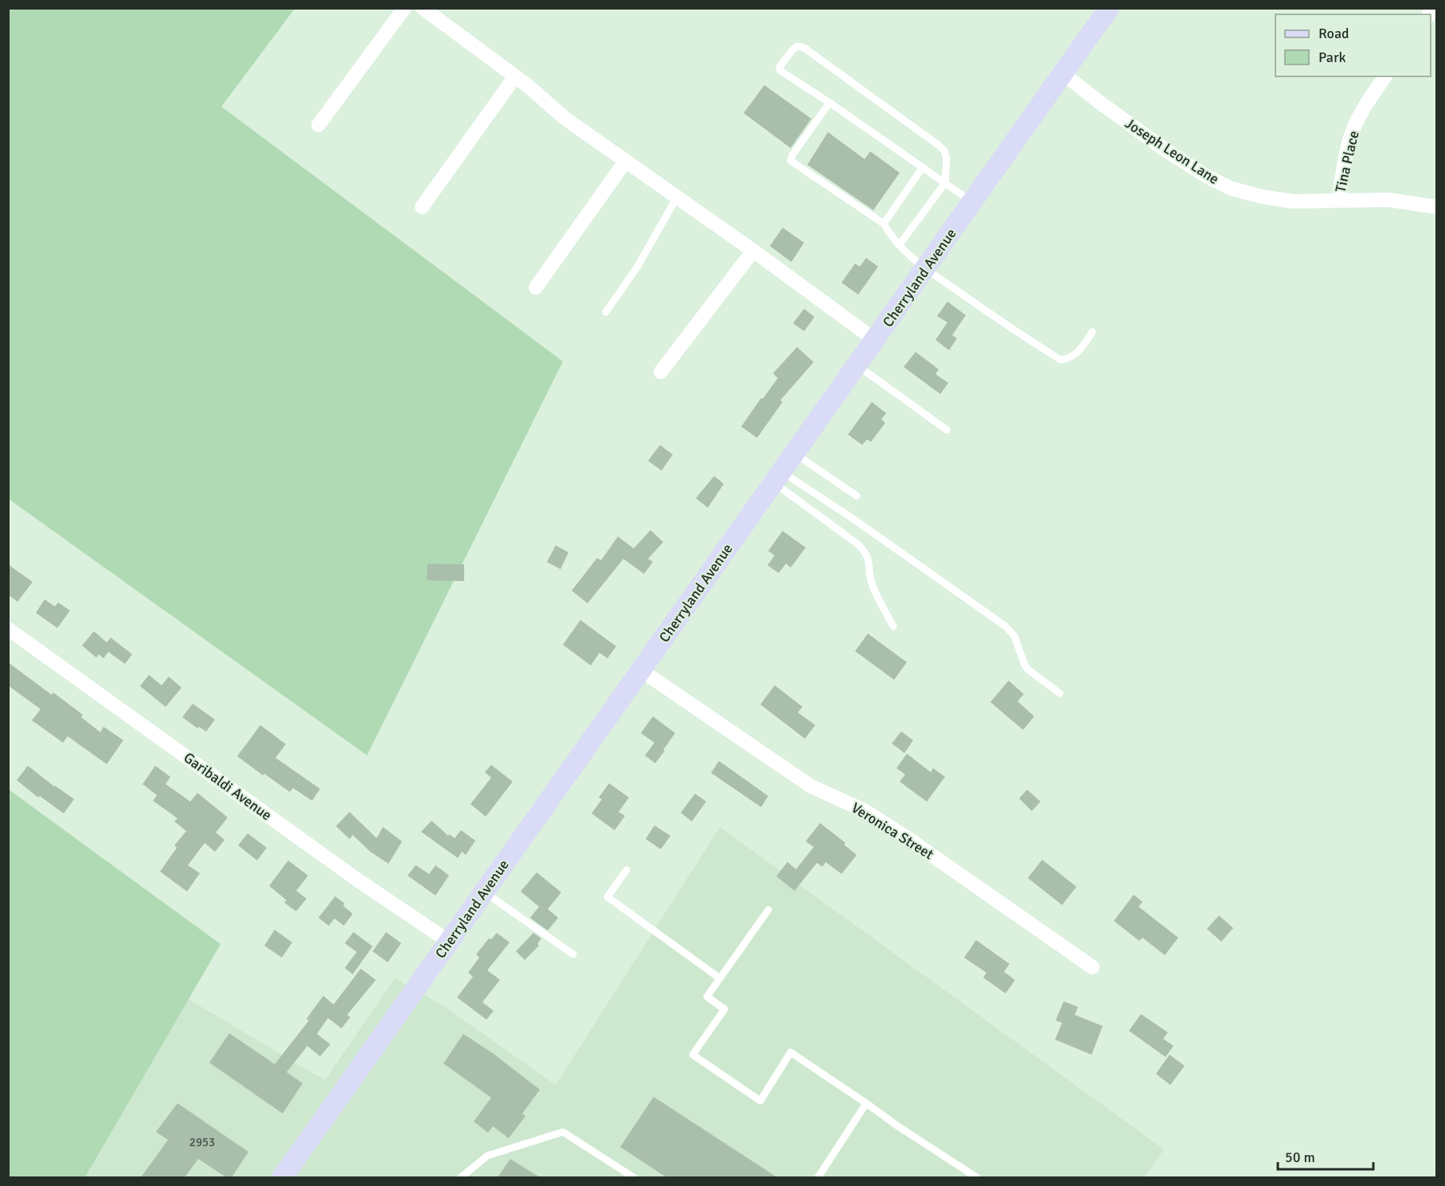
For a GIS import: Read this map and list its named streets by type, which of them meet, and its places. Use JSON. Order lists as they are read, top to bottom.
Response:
{
  "streets": {
    "street": [
      "Joseph Leon Lane",
      "Tina Place",
      "Cherryland Avenue",
      "Garibaldi Avenue",
      "Veronica Street"
    ]
  },
  "crossings": [
    ["Joseph Leon Lane", "Tina Place"],
    ["Joseph Leon Lane", "Cherryland Avenue"],
    ["Cherryland Avenue", "Garibaldi Avenue"],
    ["Cherryland Avenue", "Veronica Street"]
  ],
  "house_numbers": ["2953"],
  "legend": ["Road", "Park"],
  "scale_bar": "50 m"
}
